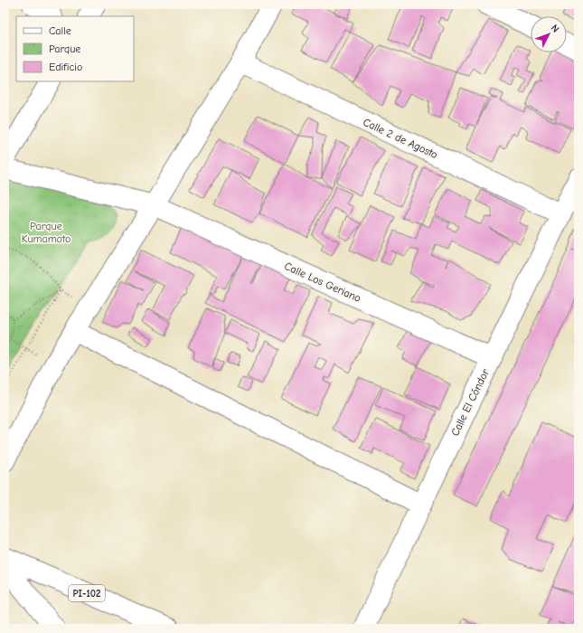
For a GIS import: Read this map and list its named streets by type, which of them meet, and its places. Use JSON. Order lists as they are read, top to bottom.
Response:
{
  "streets": {
    "street": [
      "Calle 2 de Agosto",
      "Calle Los Geriano",
      "Calle El Cóndor",
      "PI-102"
    ]
  },
  "crossings": [
    ["Calle 2 de Agosto", "Calle El Cóndor"],
    ["Calle Los Geriano", "Calle El Cóndor"]
  ],
  "parks": ["Parque Kumamoto"],
  "legend": ["Calle", "Parque", "Edificio"],
  "north": "top right"
}
